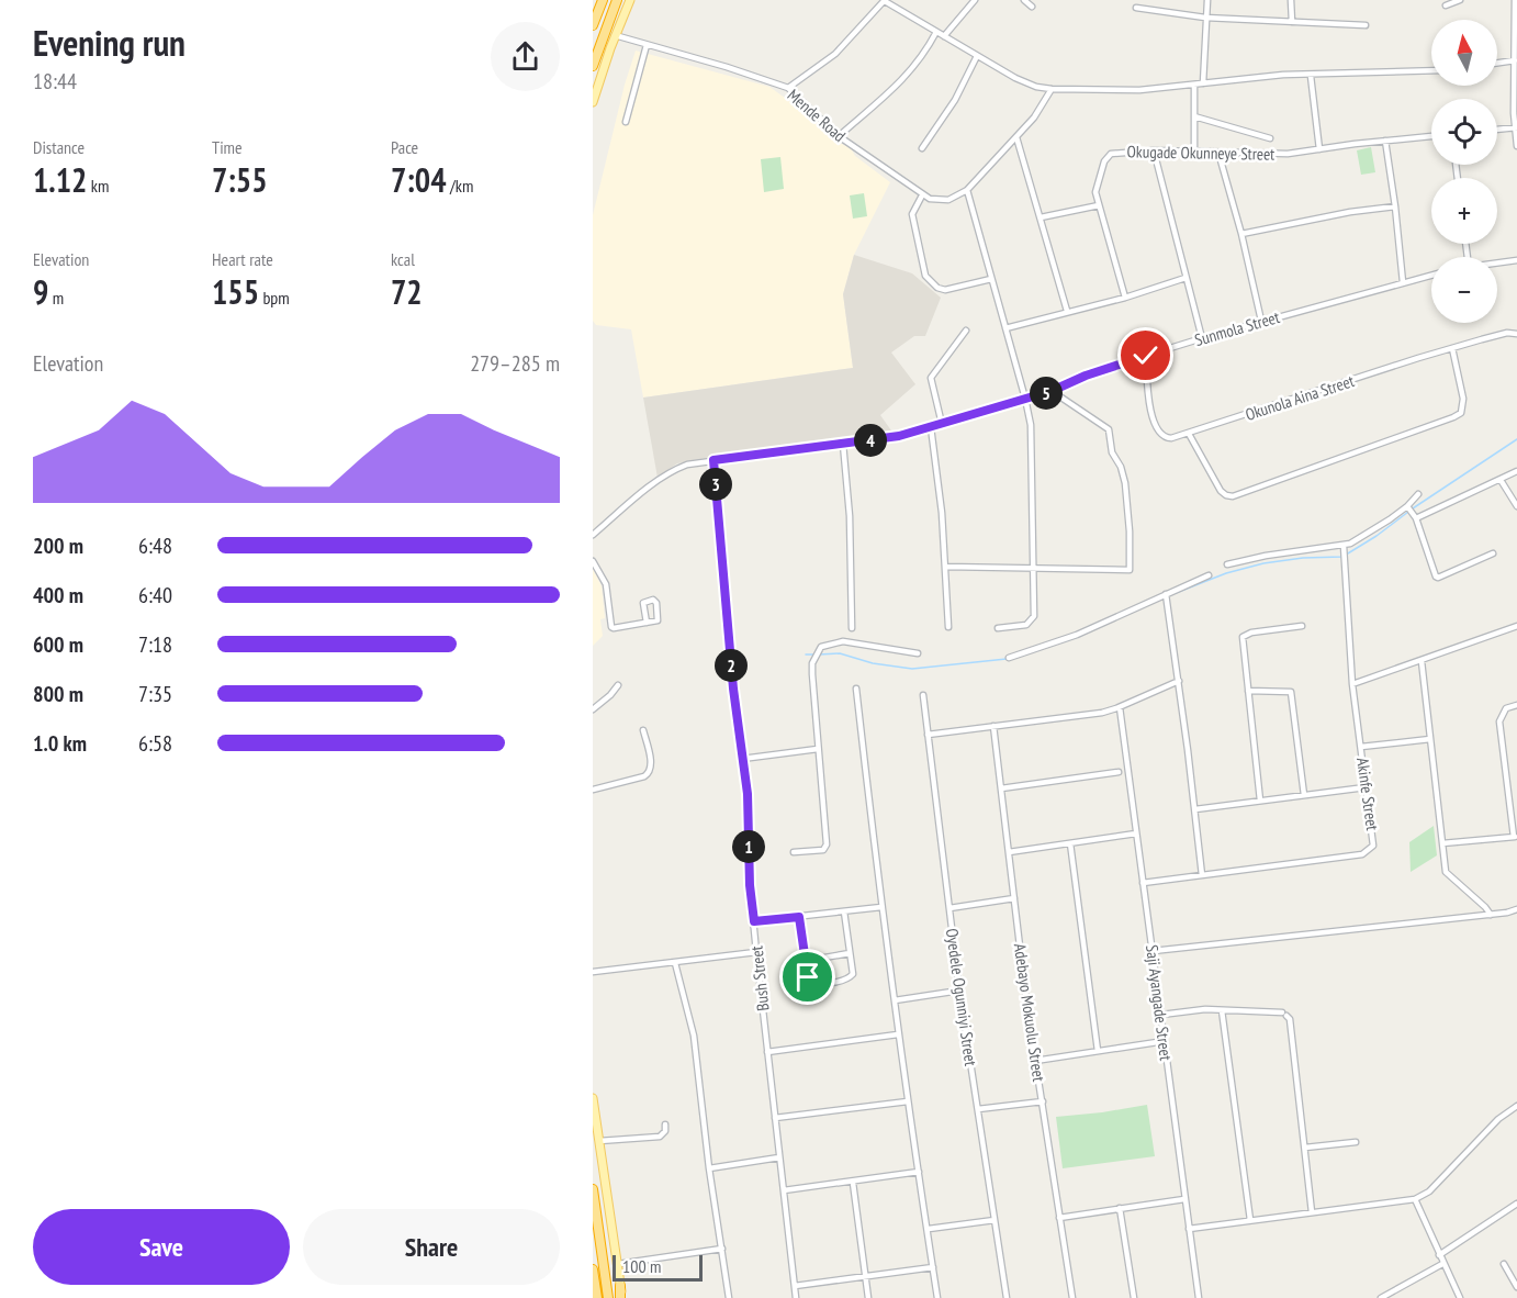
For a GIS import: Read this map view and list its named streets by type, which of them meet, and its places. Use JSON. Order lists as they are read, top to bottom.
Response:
{
  "streets": {
    "street": [
      "Mende Road",
      "Okugade Okunneye Street",
      "Sunmola Street",
      "Okunola Aina Street",
      "Akinfe Street",
      "Bush Street",
      "Oyedele Ogunniyi Street",
      "Saji Ayangade Street",
      "Adebayo Mokuolu Street"
    ]
  },
  "crossings": [
    ["Sunmola Street", "Okunola Aina Street"],
    ["Sunmola Street", "Bush Street"],
    ["Akinfe Street", "Saji Ayangade Street"]
  ],
  "scale_bar": "100 m",
  "north": "top",
  "page": {
    "heading": ["Evening run", "18:44"],
    "map_buttons": ["+", "−"],
    "stats": [
      ["Distance", "1.12 km"],
      ["Time", "7:55"],
      ["Pace", "7:04 /km"],
      ["Elevation", "9 m"],
      ["Heart rate", "155 bpm"],
      ["kcal", "72"]
    ],
    "chart": ["Elevation", "279–285 m"],
    "pins": [
      "5",
      "4",
      "3",
      "2",
      "1"
    ],
    "list": [
      {
        "name": "200 m",
        "note": "6:48"
      },
      {
        "name": "400 m",
        "note": "6:40"
      },
      {
        "name": "600 m",
        "note": "7:18"
      },
      {
        "name": "800 m",
        "note": "7:35"
      },
      {
        "name": "1.0 km",
        "note": "6:58"
      }
    ],
    "buttons": ["Save", "Share"],
    "scale": "100 m"
  }
}
